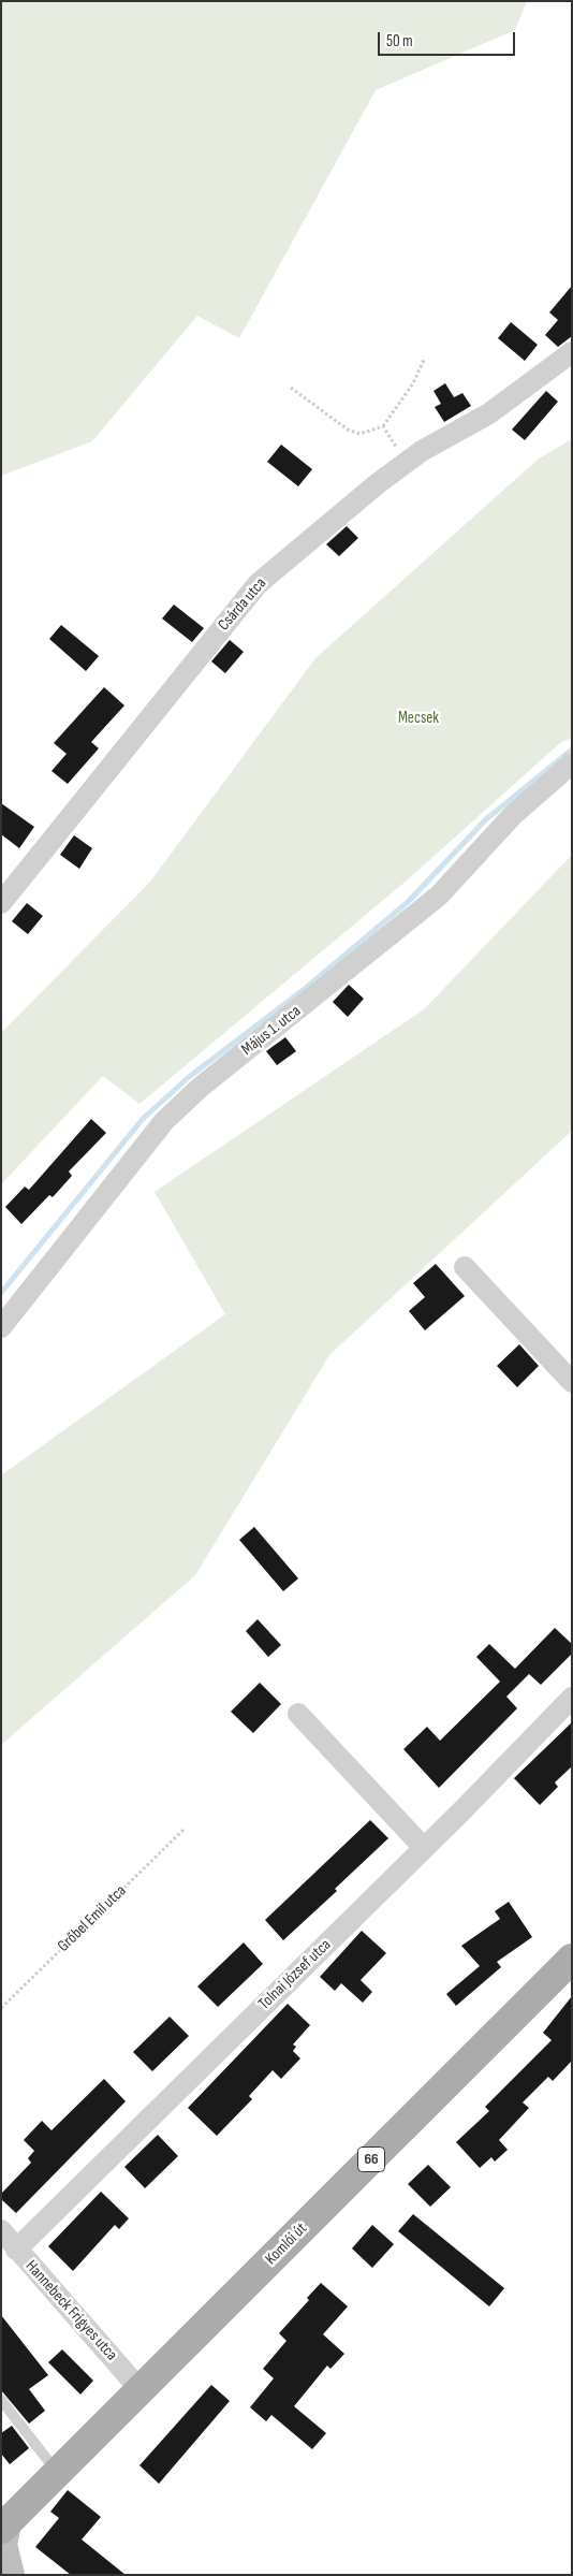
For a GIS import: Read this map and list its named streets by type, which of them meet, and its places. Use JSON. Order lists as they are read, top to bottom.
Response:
{
  "streets": {
    "main road": ["66", "Komlói út"],
    "street": [
      "Csárda utca",
      "Május 1. utca",
      "Tolnai József utca",
      "Hannebeck Frigyes utca"
    ],
    "path": ["Grőbel Emil utca"]
  },
  "crossings": [
    ["Tolnai József utca", "Hannebeck Frigyes utca"],
    ["Komlói út", "Hannebeck Frigyes utca"]
  ],
  "parks": ["Mecsek"],
  "scale_bar": "50 m"
}
